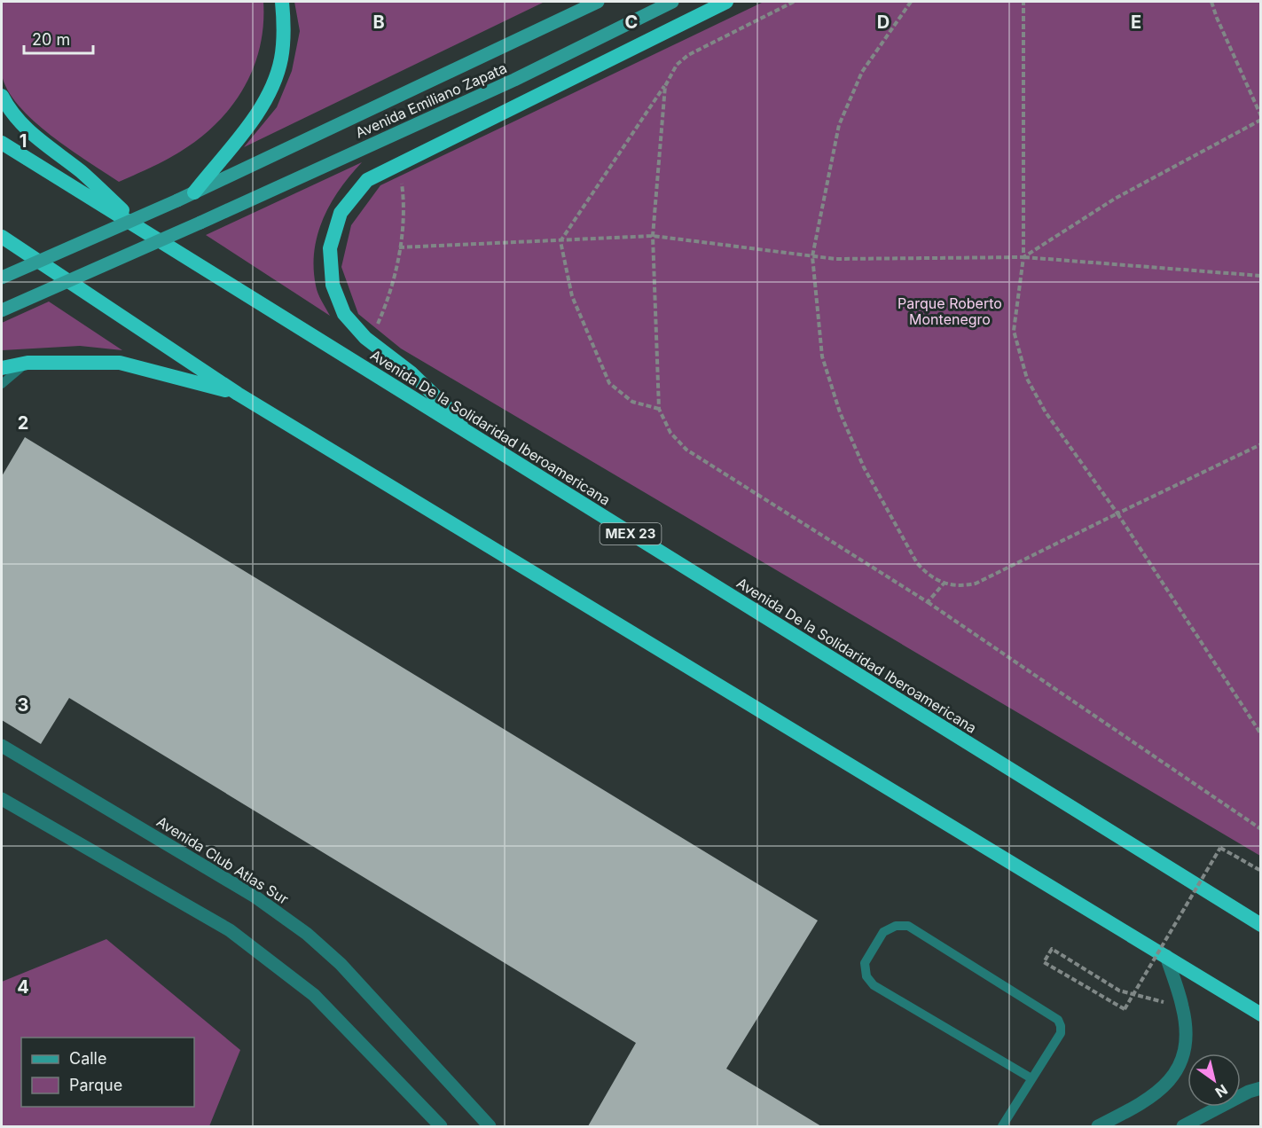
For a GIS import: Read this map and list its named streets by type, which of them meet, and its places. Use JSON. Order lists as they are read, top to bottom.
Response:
{
  "streets": {
    "highway": ["Avenida De la Solidaridad Iberoamericana", "MEX 23"],
    "main road": ["Avenida Emiliano Zapata"],
    "street": ["Avenida Club Atlas Sur"]
  },
  "parks": ["Parque Roberto Montenegro"],
  "legend": ["Calle", "Parque"],
  "scale_bar": "20 m",
  "north": "bottom right",
  "grid": {
    "columns": [
      "B",
      "C",
      "D",
      "E"
    ],
    "rows": [
      "1",
      "2",
      "3",
      "4"
    ]
  }
}
